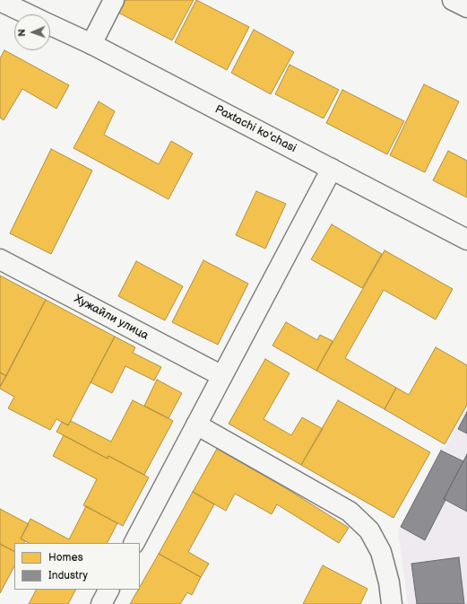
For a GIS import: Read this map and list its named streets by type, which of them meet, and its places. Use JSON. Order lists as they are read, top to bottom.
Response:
{
  "streets": {
    "street": ["Paxtachi ko'chasi", "Хужайли улица"]
  },
  "legend": ["Homes", "Industry"],
  "north": "left"
}
